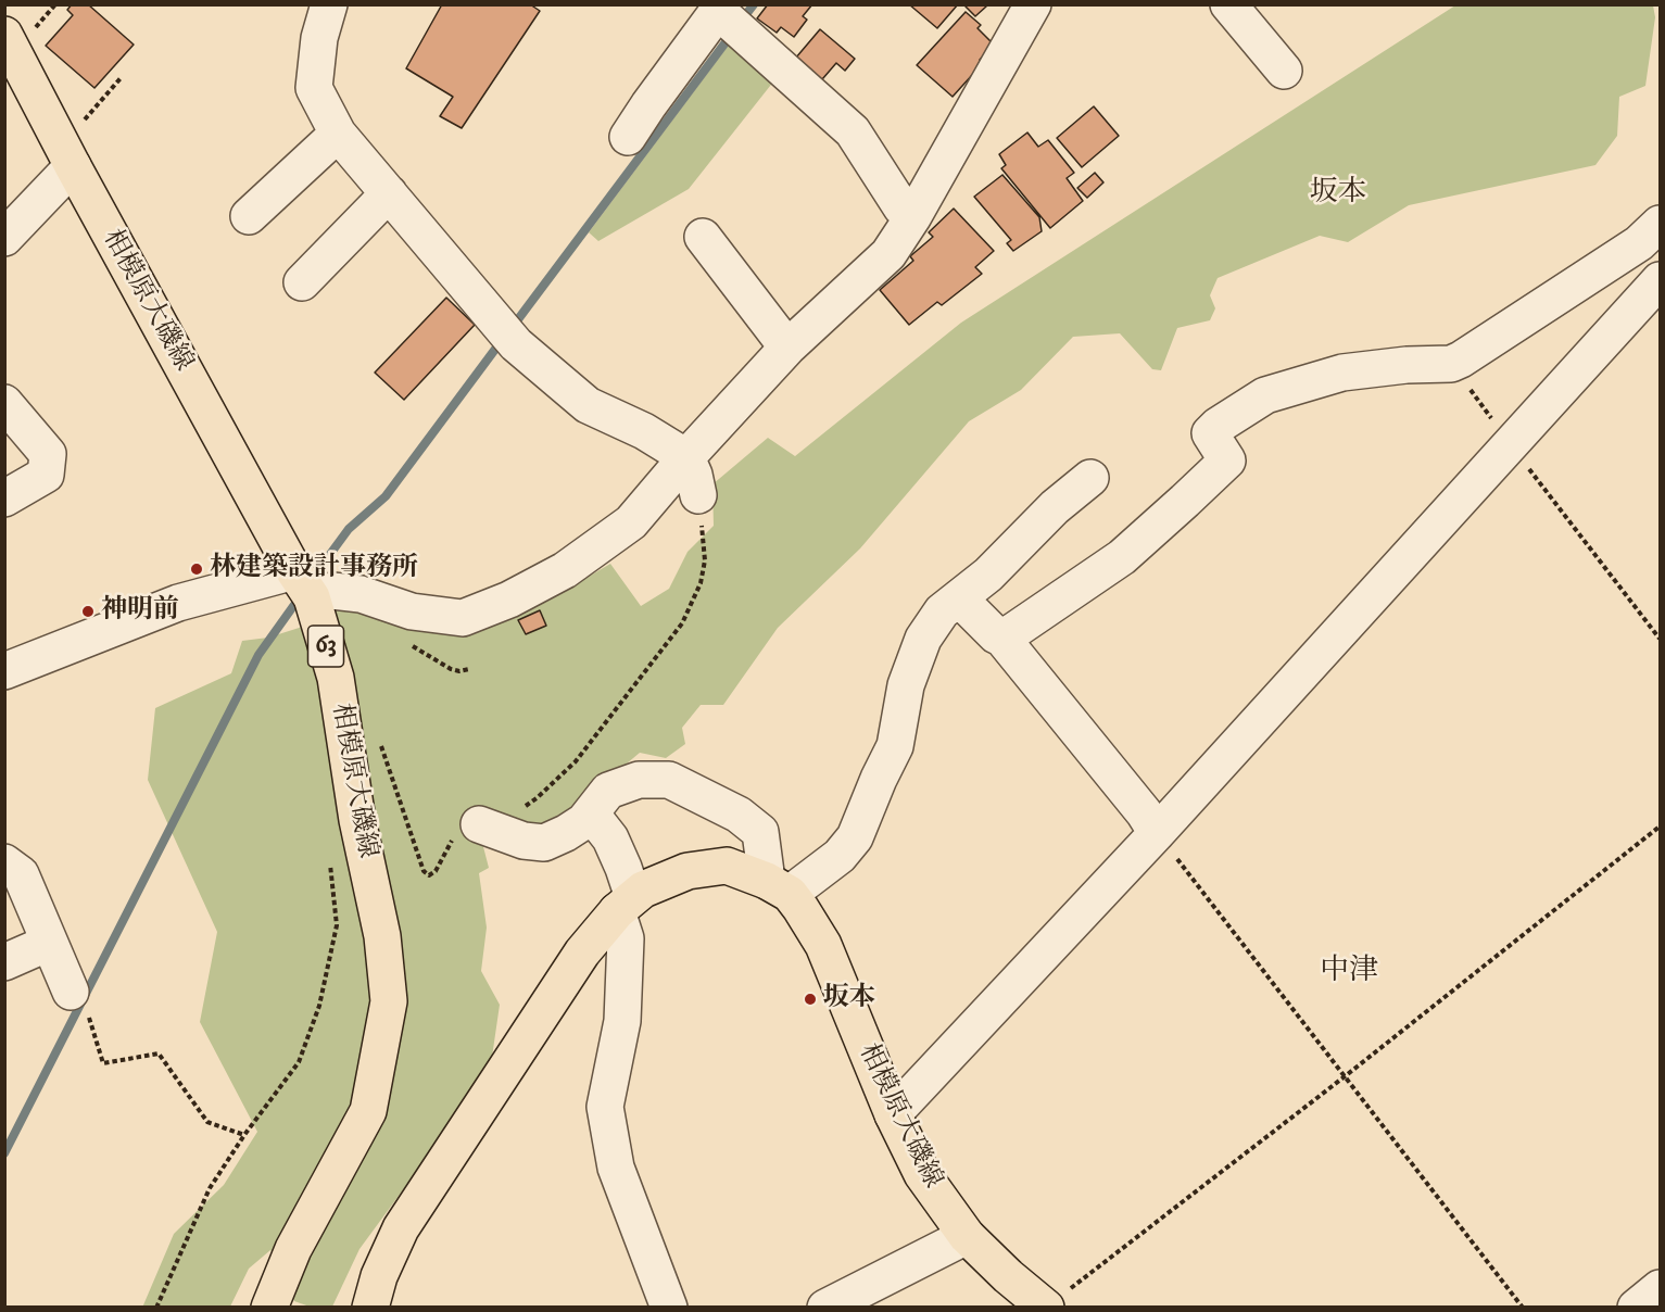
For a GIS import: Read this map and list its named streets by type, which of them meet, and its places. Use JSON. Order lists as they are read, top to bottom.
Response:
{
  "streets": {
    "main road": ["相模原大磯線", "63"]
  },
  "districts": ["坂本", "中津"],
  "places": ["林建築設計事務所", "神明前", "坂本"]
}
